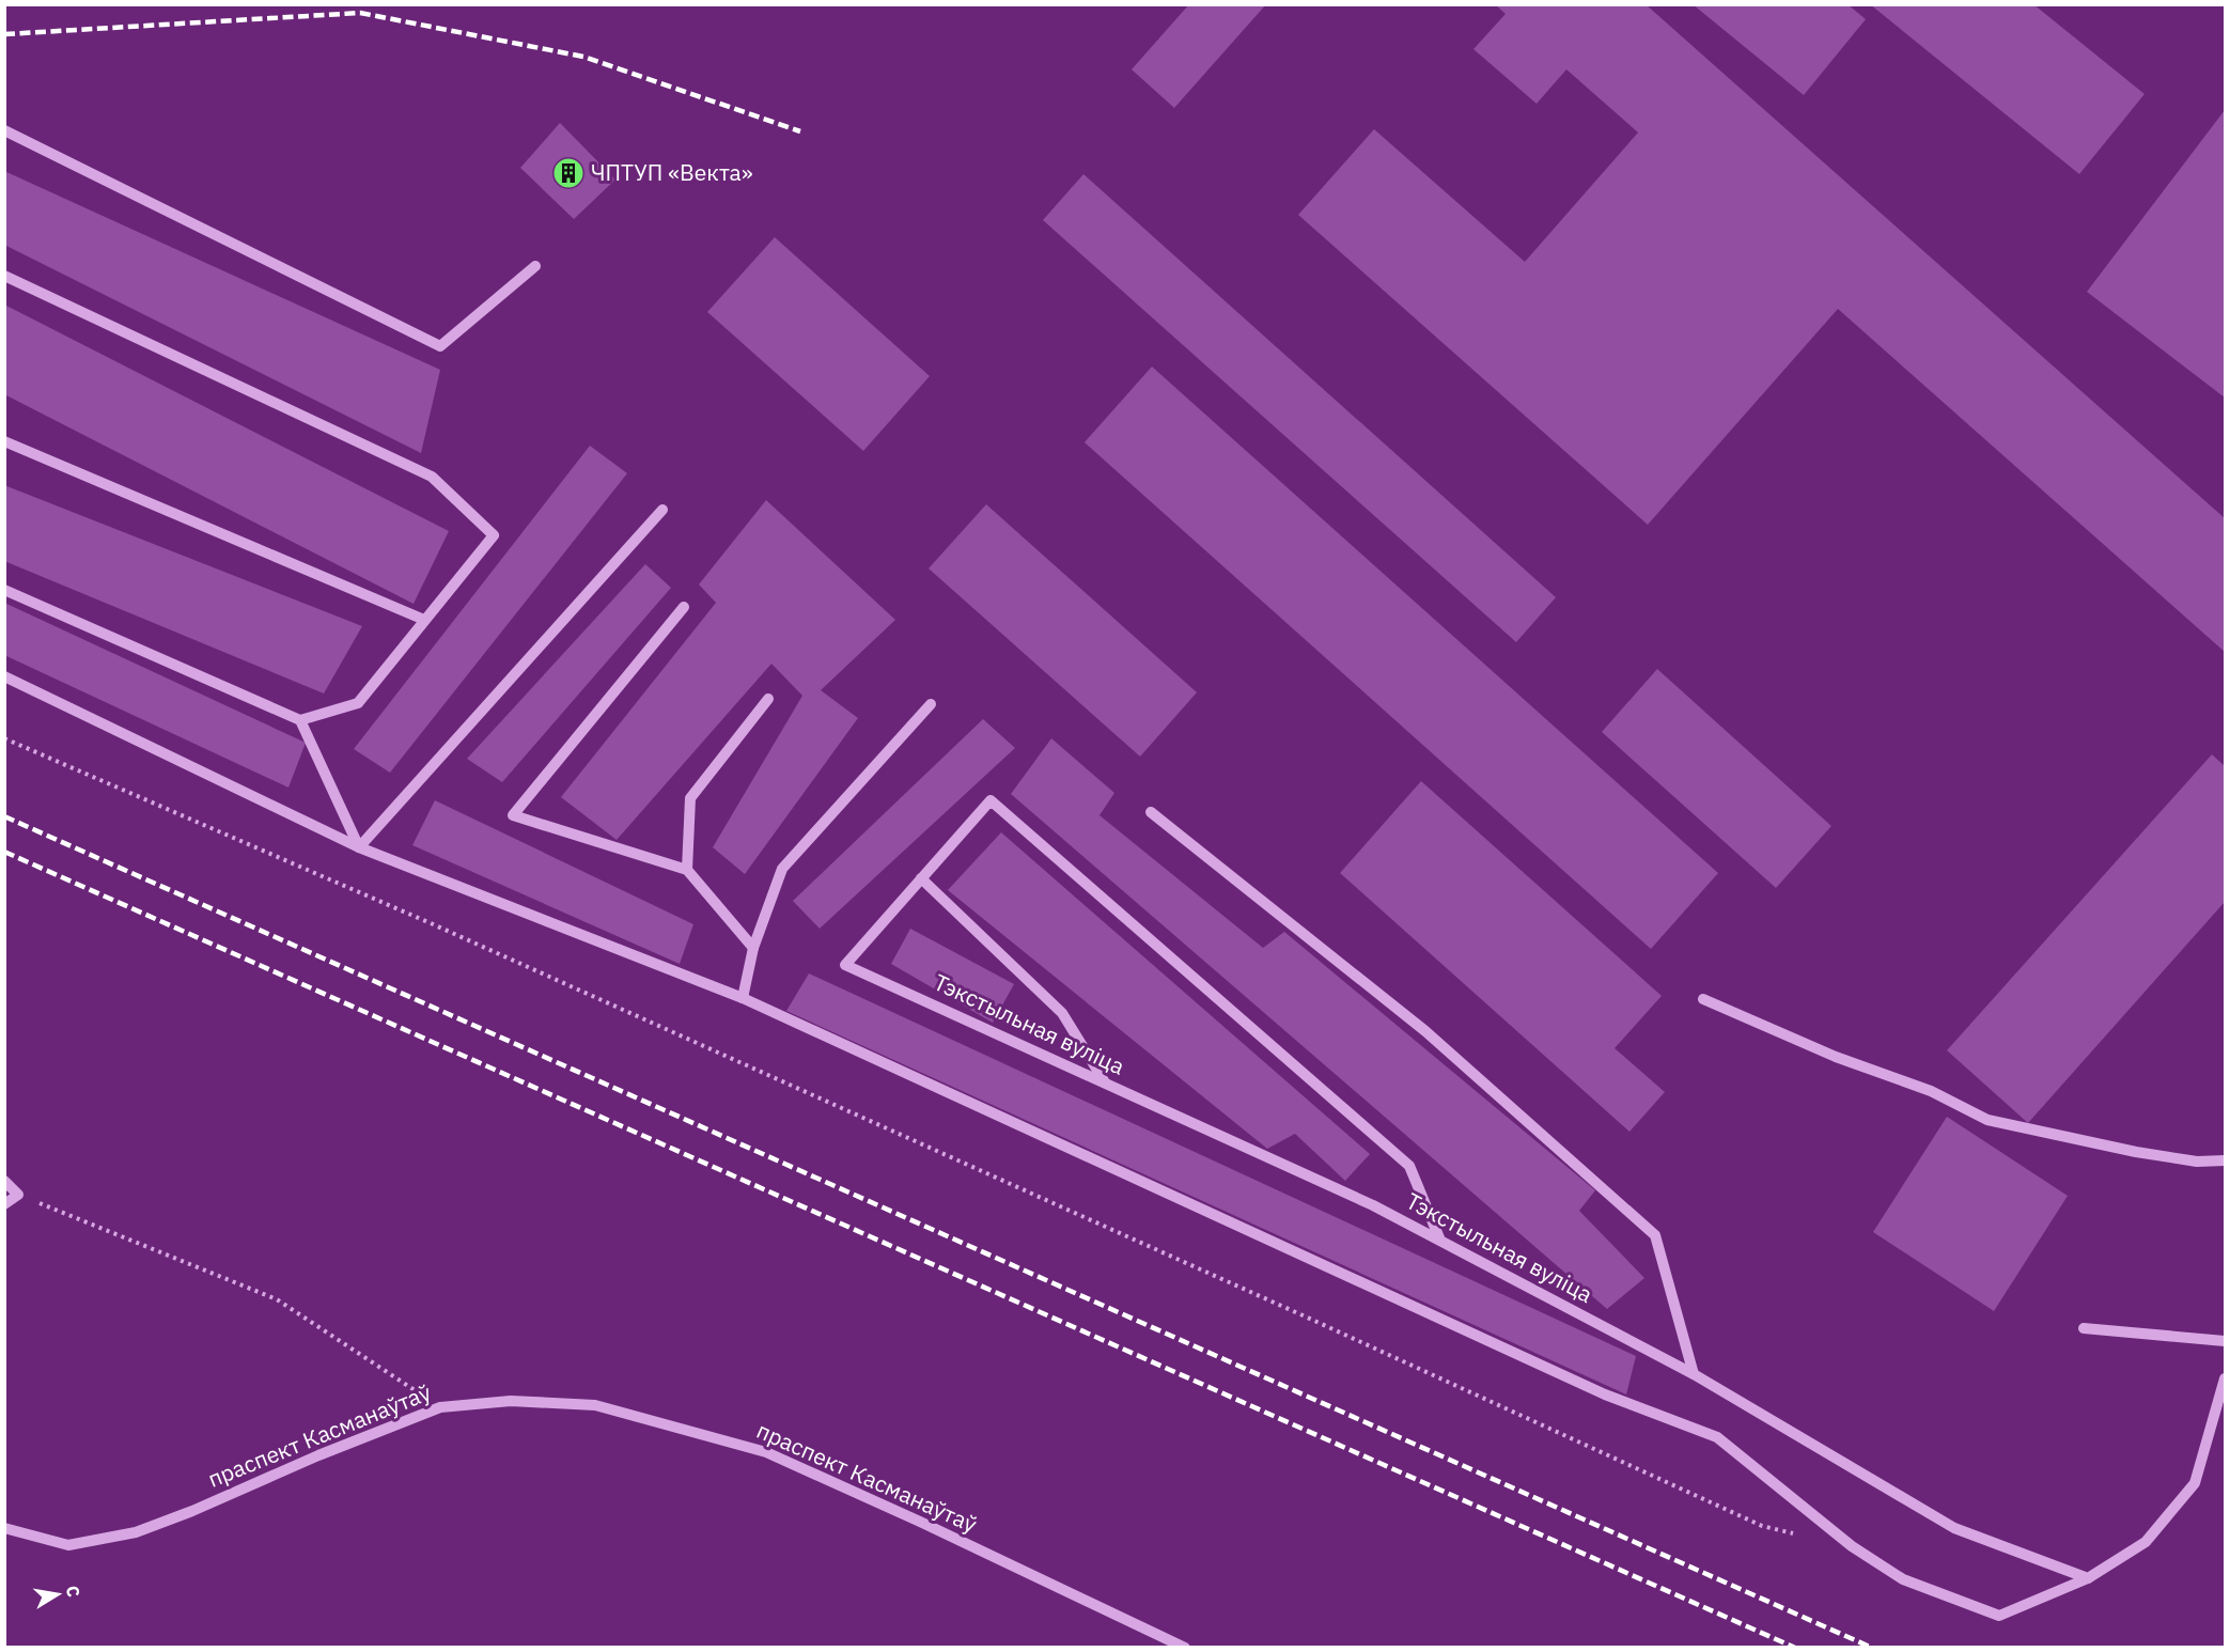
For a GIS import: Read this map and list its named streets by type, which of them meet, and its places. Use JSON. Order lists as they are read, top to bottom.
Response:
{
  "streets": {
    "street": ["Тэкстыльная вуліца", "праспект Касманаўтаў"]
  },
  "places": {
    "building": ["ЧПТУП «Векта»"]
  },
  "north": "right"
}
